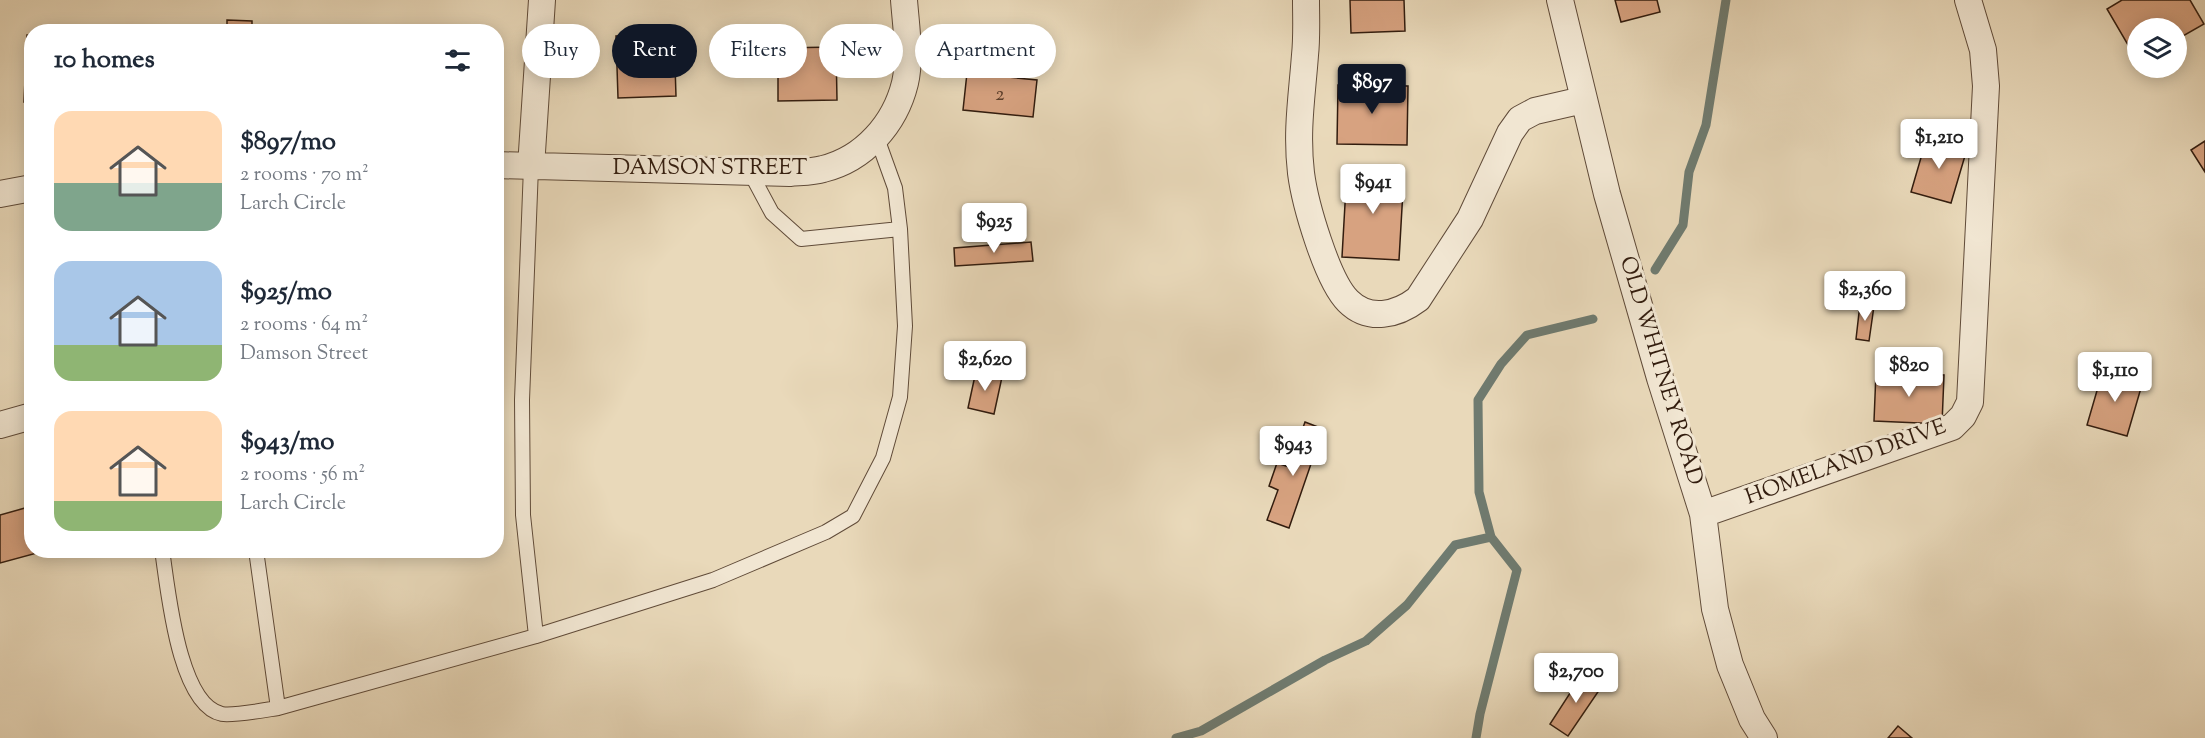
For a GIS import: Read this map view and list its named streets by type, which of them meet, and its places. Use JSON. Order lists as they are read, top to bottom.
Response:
{
  "streets": {
    "street": ["DAMSON STREET", "OLD WHITNEY ROAD", "HOMELAND DRIVE"]
  },
  "crossings": [
    ["OLD WHITNEY ROAD", "HOMELAND DRIVE"]
  ],
  "house_numbers": ["2"],
  "page": {
    "chip": [
      "Buy",
      "Rent",
      "Filters",
      "New",
      "Apartment"
    ],
    "heading": "10 homes",
    "price": [
      "$897",
      "$1,210",
      "$941",
      "$925",
      "$2,360",
      "$2,620",
      "$820",
      "$1,110",
      "$943",
      "$2,700"
    ],
    "list": [
      {
        "name": "$897/mo",
        "note": "2 rooms · 70 m² · Larch Circle"
      },
      {
        "name": "$925/mo",
        "note": "2 rooms · 64 m² · Damson Street"
      },
      {
        "name": "$943/mo",
        "note": "2 rooms · 56 m² · Larch Circle"
      }
    ]
  }
}
